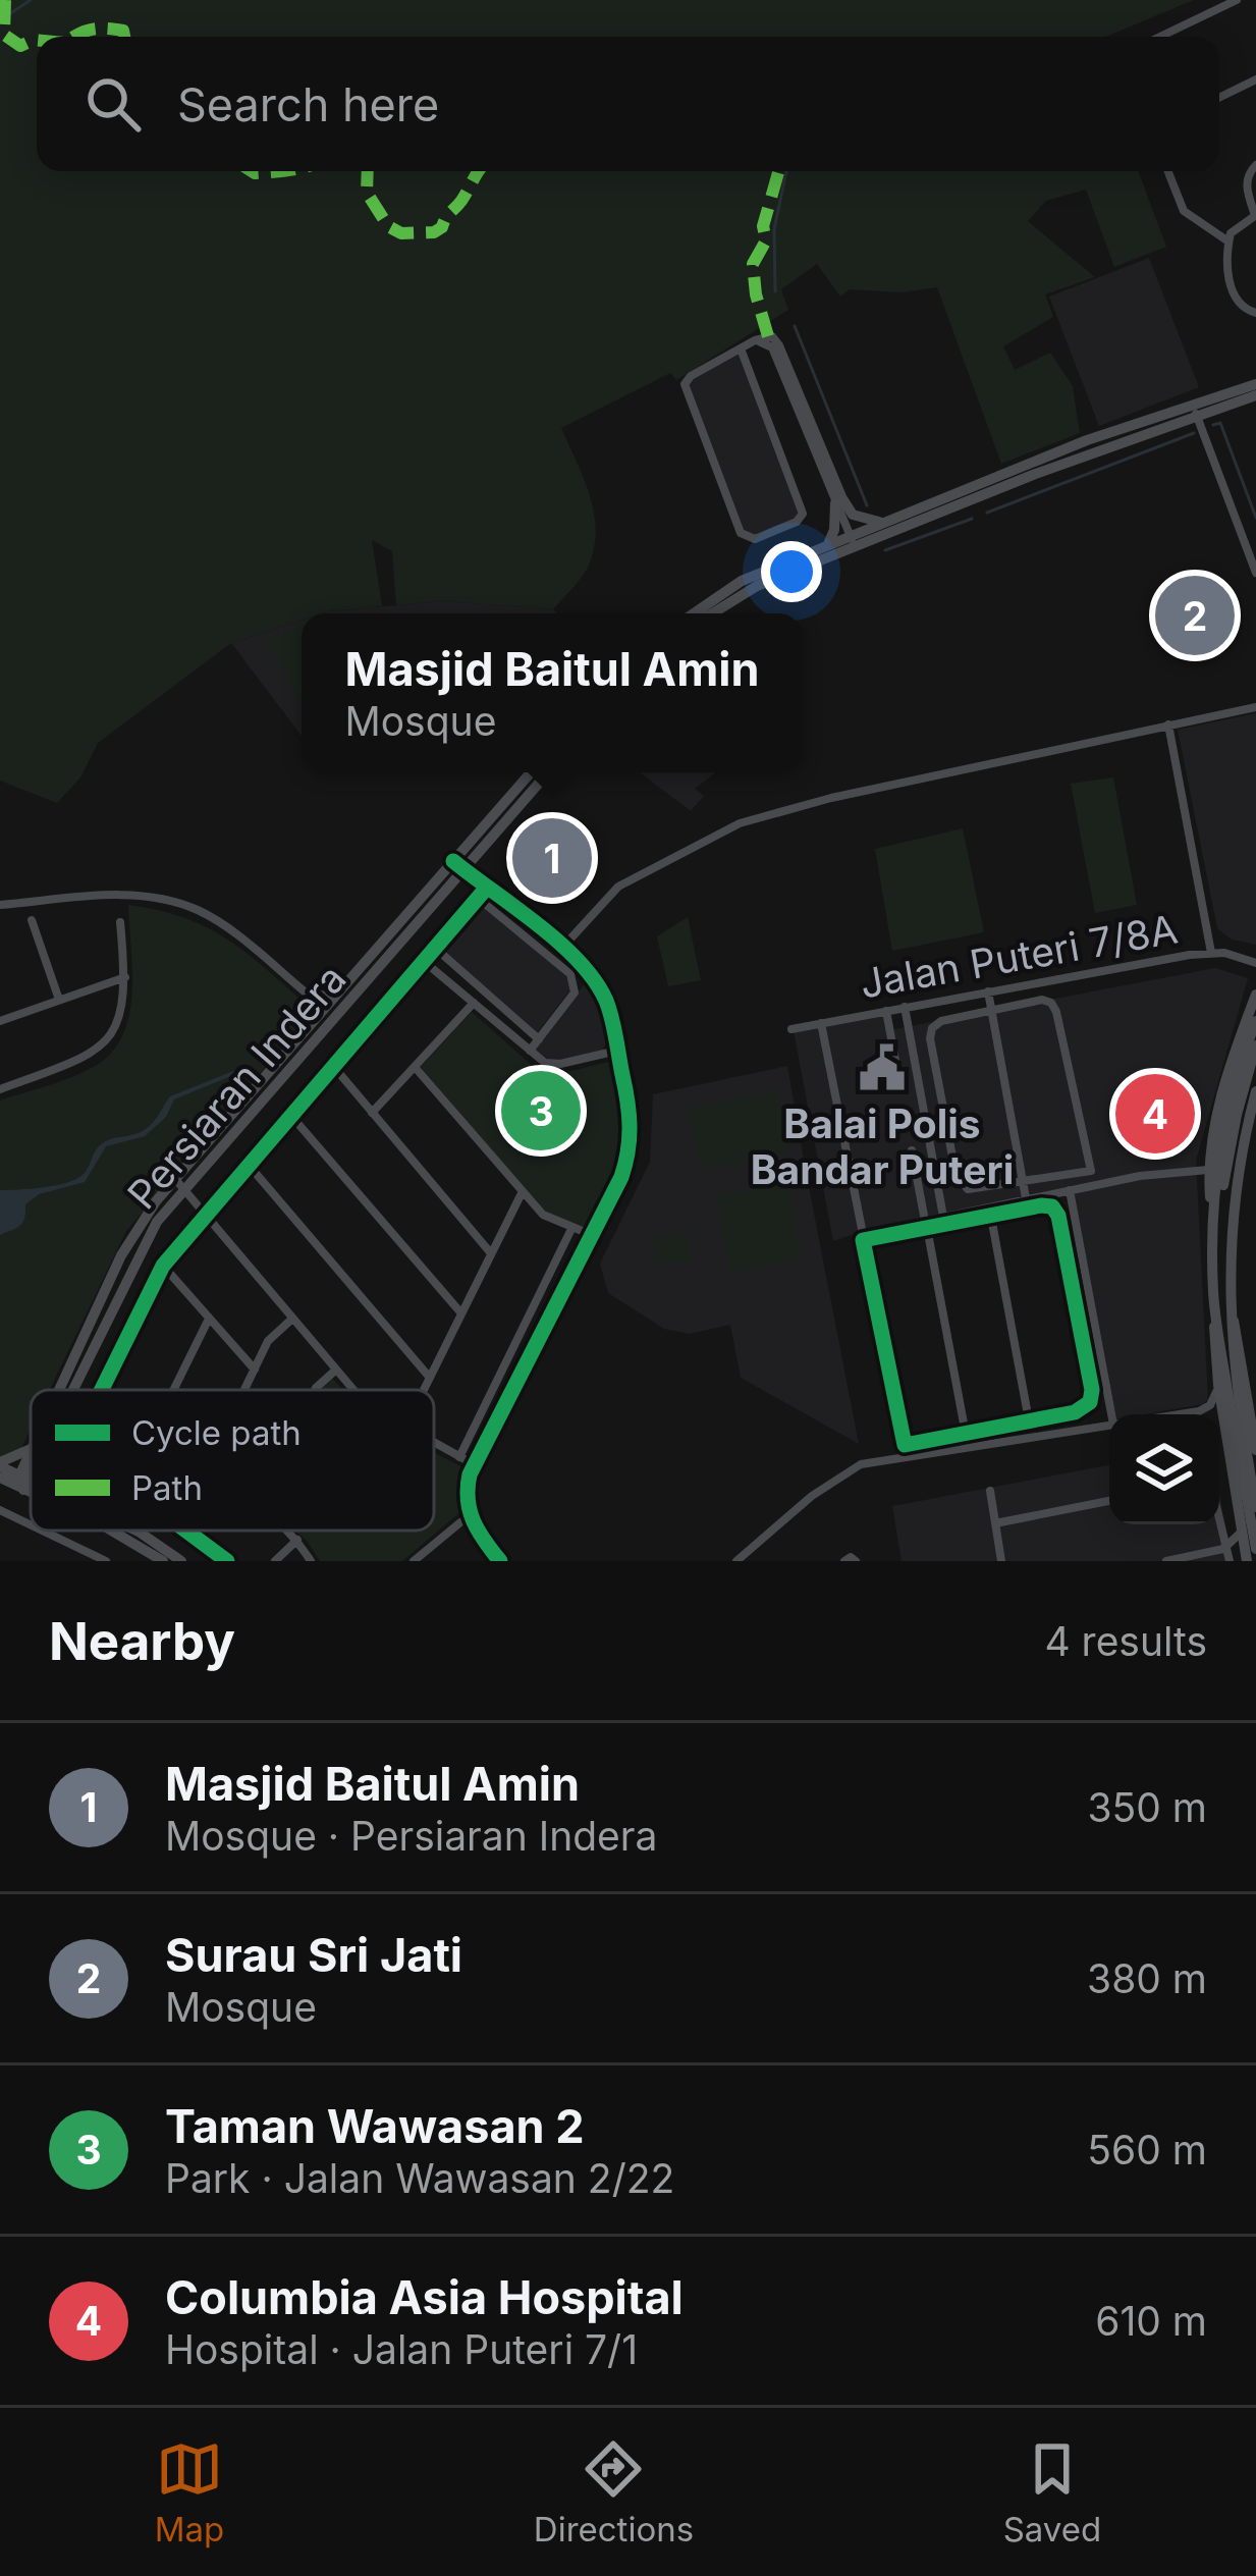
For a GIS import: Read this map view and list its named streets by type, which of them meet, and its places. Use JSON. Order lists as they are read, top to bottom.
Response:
{
  "streets": {
    "main road": ["Persiaran Indera"],
    "street": ["Jalan Puteri 7/8A"]
  },
  "places": {
    "public building": ["Balai Polis Bandar Puteri"]
  },
  "legend": ["Cycle path", "Path"],
  "page": {
    "search": "Search here",
    "pins": [
      "2",
      "1",
      "3",
      "4"
    ],
    "popup": ["Masjid Baitul Amin", "Mosque"],
    "heading": ["Nearby", "4 results"],
    "list": [
      {
        "mark": "1",
        "name": "Masjid Baitul Amin",
        "note": "Mosque · Persiaran Indera",
        "value": "350 m"
      },
      {
        "mark": "2",
        "name": "Surau Sri Jati",
        "note": "Mosque",
        "value": "380 m"
      },
      {
        "mark": "3",
        "name": "Taman Wawasan 2",
        "note": "Park · Jalan Wawasan 2/22",
        "value": "560 m"
      },
      {
        "mark": "4",
        "name": "Columbia Asia Hospital",
        "note": "Hospital · Jalan Puteri 7/1",
        "value": "610 m"
      }
    ],
    "nav": ["Map", "Directions", "Saved"]
  }
}
